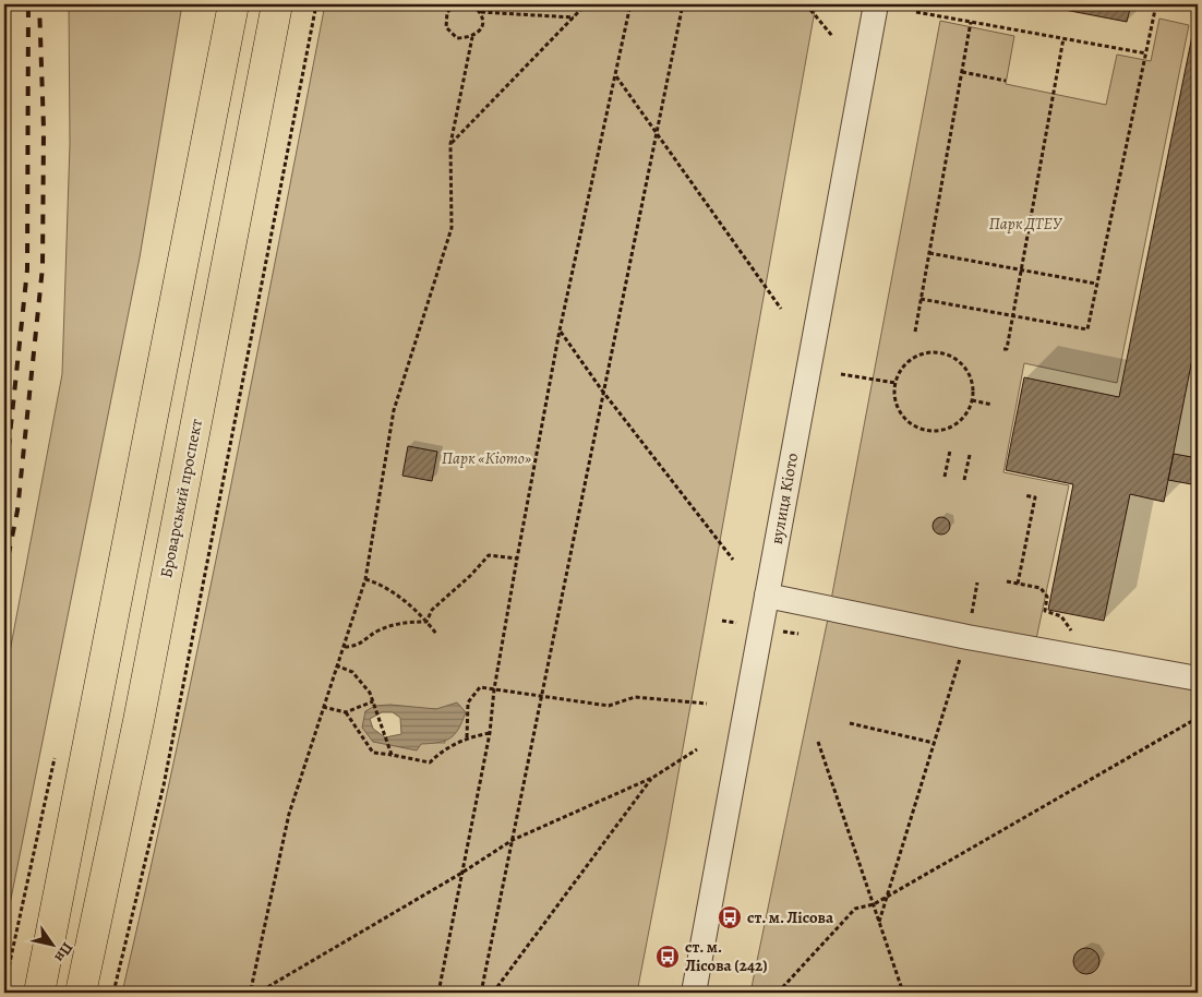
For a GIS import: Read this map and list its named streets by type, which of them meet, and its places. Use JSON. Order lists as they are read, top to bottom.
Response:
{
  "streets": {
    "highway": ["Броварський проспект"],
    "street": ["вулиця Кіото"]
  },
  "parks": ["Парк ДТЕУ", "Парк «Кіото»"],
  "places": {
    "bus stop": ["ст. м. Лісова", "ст. м. Лісова (242)"]
  },
  "north": "bottom right"
}
